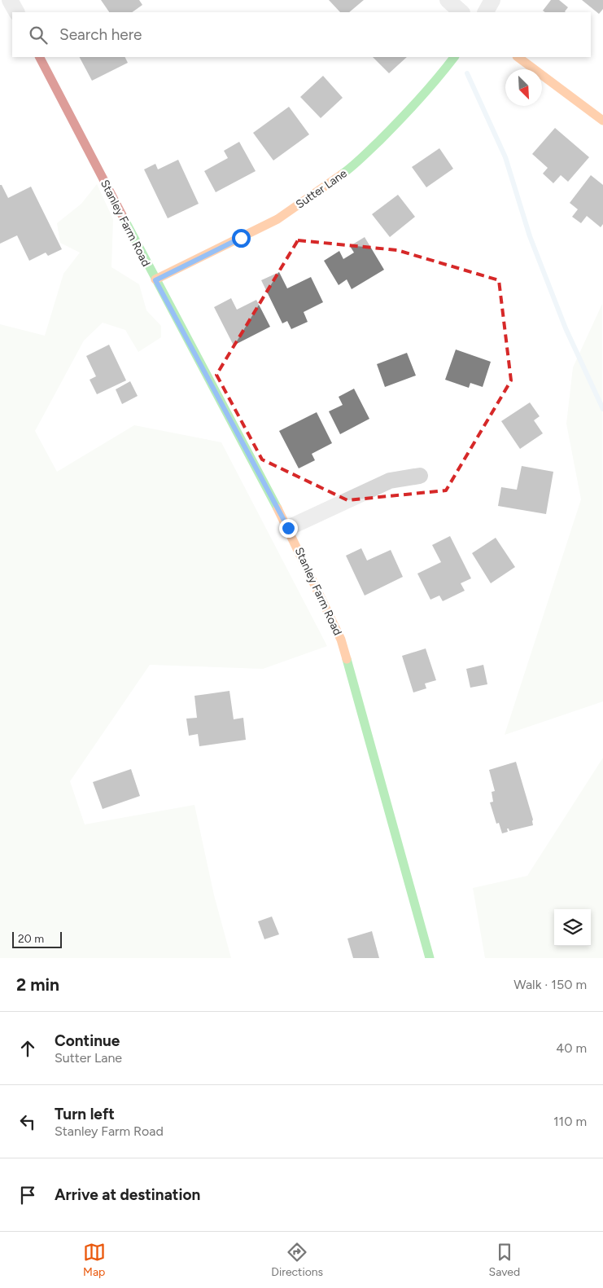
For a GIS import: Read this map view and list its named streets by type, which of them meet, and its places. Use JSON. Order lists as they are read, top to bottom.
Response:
{
  "streets": {
    "street": ["Sutter Lane", "Stanley Farm Road"]
  },
  "crossings": [
    ["Sutter Lane", "Stanley Farm Road"]
  ],
  "scale_bar": "20 m",
  "north": "bottom right",
  "page": {
    "search": "Search here",
    "scale": "20 m",
    "heading": ["2 min", "Walk · 150 m"],
    "list": [
      ["Continue", "Sutter Lane", "40 m"],
      ["Turn left", "Stanley Farm Road", "110 m"],
      "Arrive at destination"
    ],
    "nav": ["Map", "Directions", "Saved"]
  }
}
